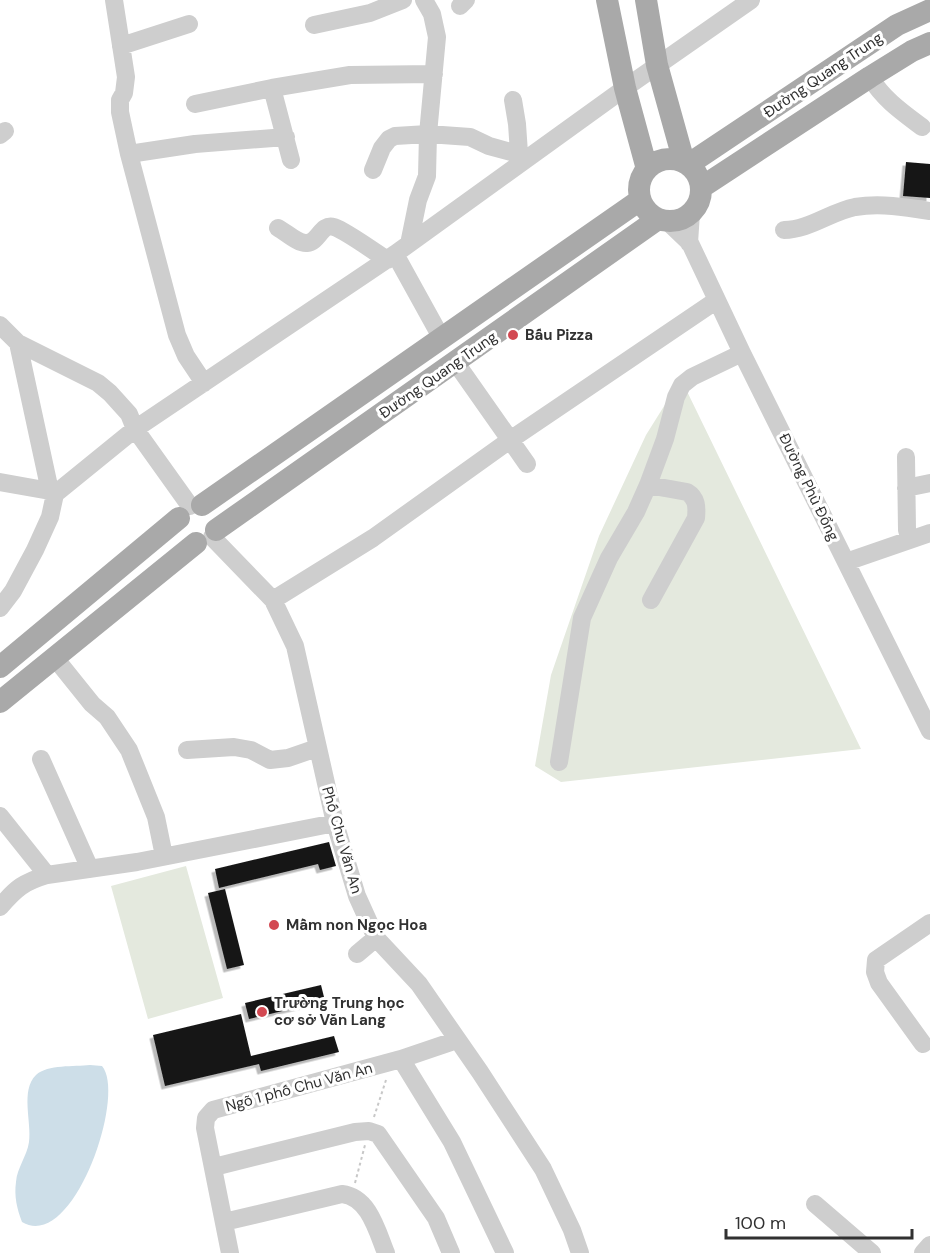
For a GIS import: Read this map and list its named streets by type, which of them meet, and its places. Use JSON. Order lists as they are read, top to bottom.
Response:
{
  "streets": {
    "main road": ["Đường Quang Trung"],
    "street": ["Đường Phù Đổng", "Phố Chu Văn An", "Ngõ 1 phố Chu Văn An"]
  },
  "crossings": [
    ["Đường Quang Trung", "Đường Phù Đổng"],
    ["Đường Quang Trung", "Phố Chu Văn An"],
    ["Phố Chu Văn An", "Ngõ 1 phố Chu Văn An"]
  ],
  "places": ["Bấu Pizza", "Mầm non Ngọc Hoa", "Trường Trung học cơ sở Văn Lang"],
  "scale_bar": "100 m"
}
